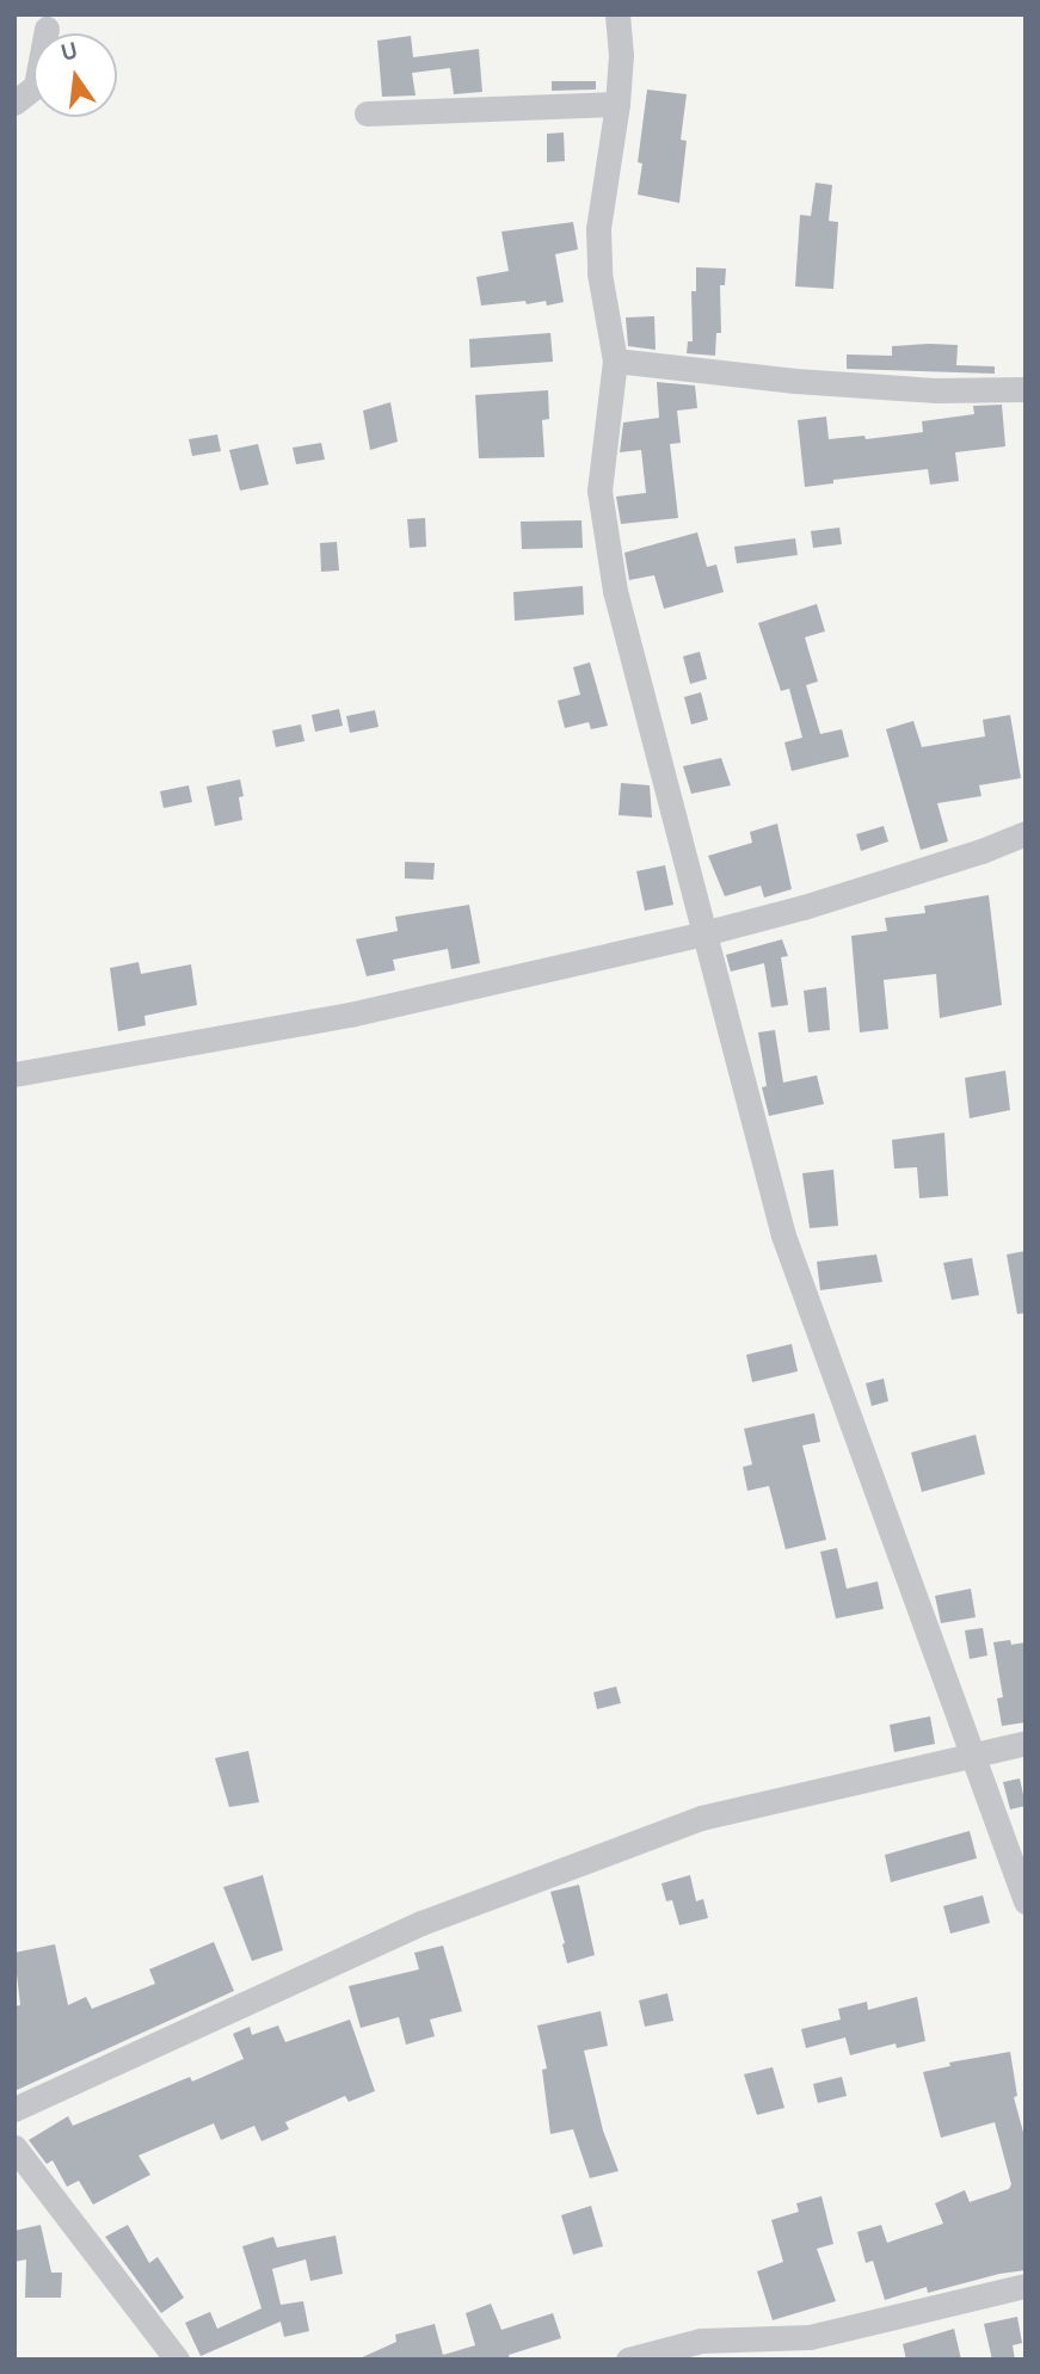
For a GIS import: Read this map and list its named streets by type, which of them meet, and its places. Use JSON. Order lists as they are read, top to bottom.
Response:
{
  "north": "top"
}
